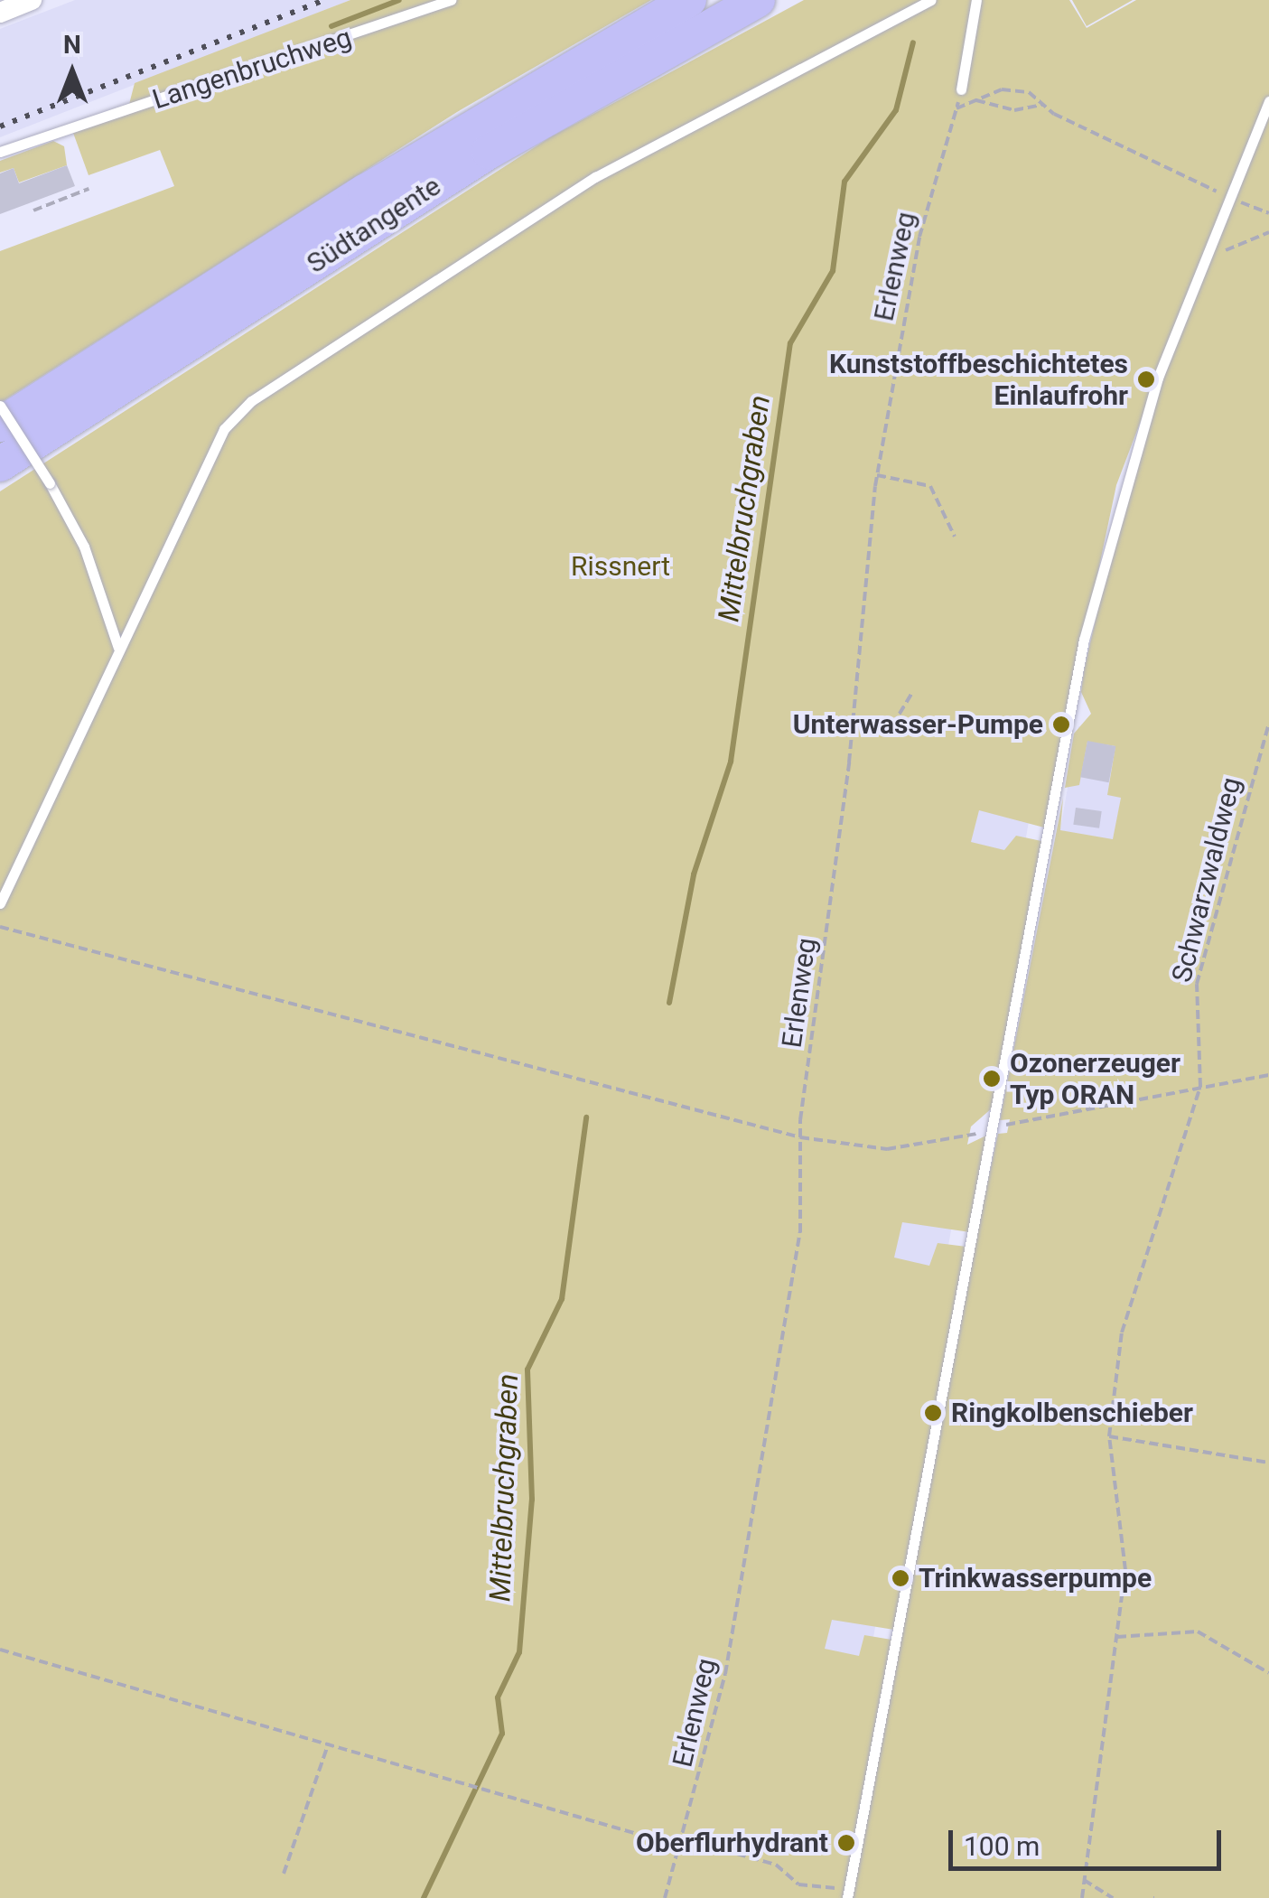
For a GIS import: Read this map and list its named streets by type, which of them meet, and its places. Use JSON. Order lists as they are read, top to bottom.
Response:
{
  "streets": {
    "highway": ["Südtangente"],
    "lane": ["Langenbruchweg"],
    "path": ["Erlenweg", "Schwarzwaldweg"]
  },
  "water": ["Mittelbruchgraben"],
  "parks": ["Rissnert"],
  "places": [
    "Kunststoffbeschichtetes Einlaufrohr",
    "Unterwasser-Pumpe",
    "Ozonerzeuger Typ ORAN",
    "Ringkolbenschieber",
    "Trinkwasserpumpe",
    "Oberflurhydrant"
  ],
  "scale_bar": "100 m",
  "north": "top"
}
